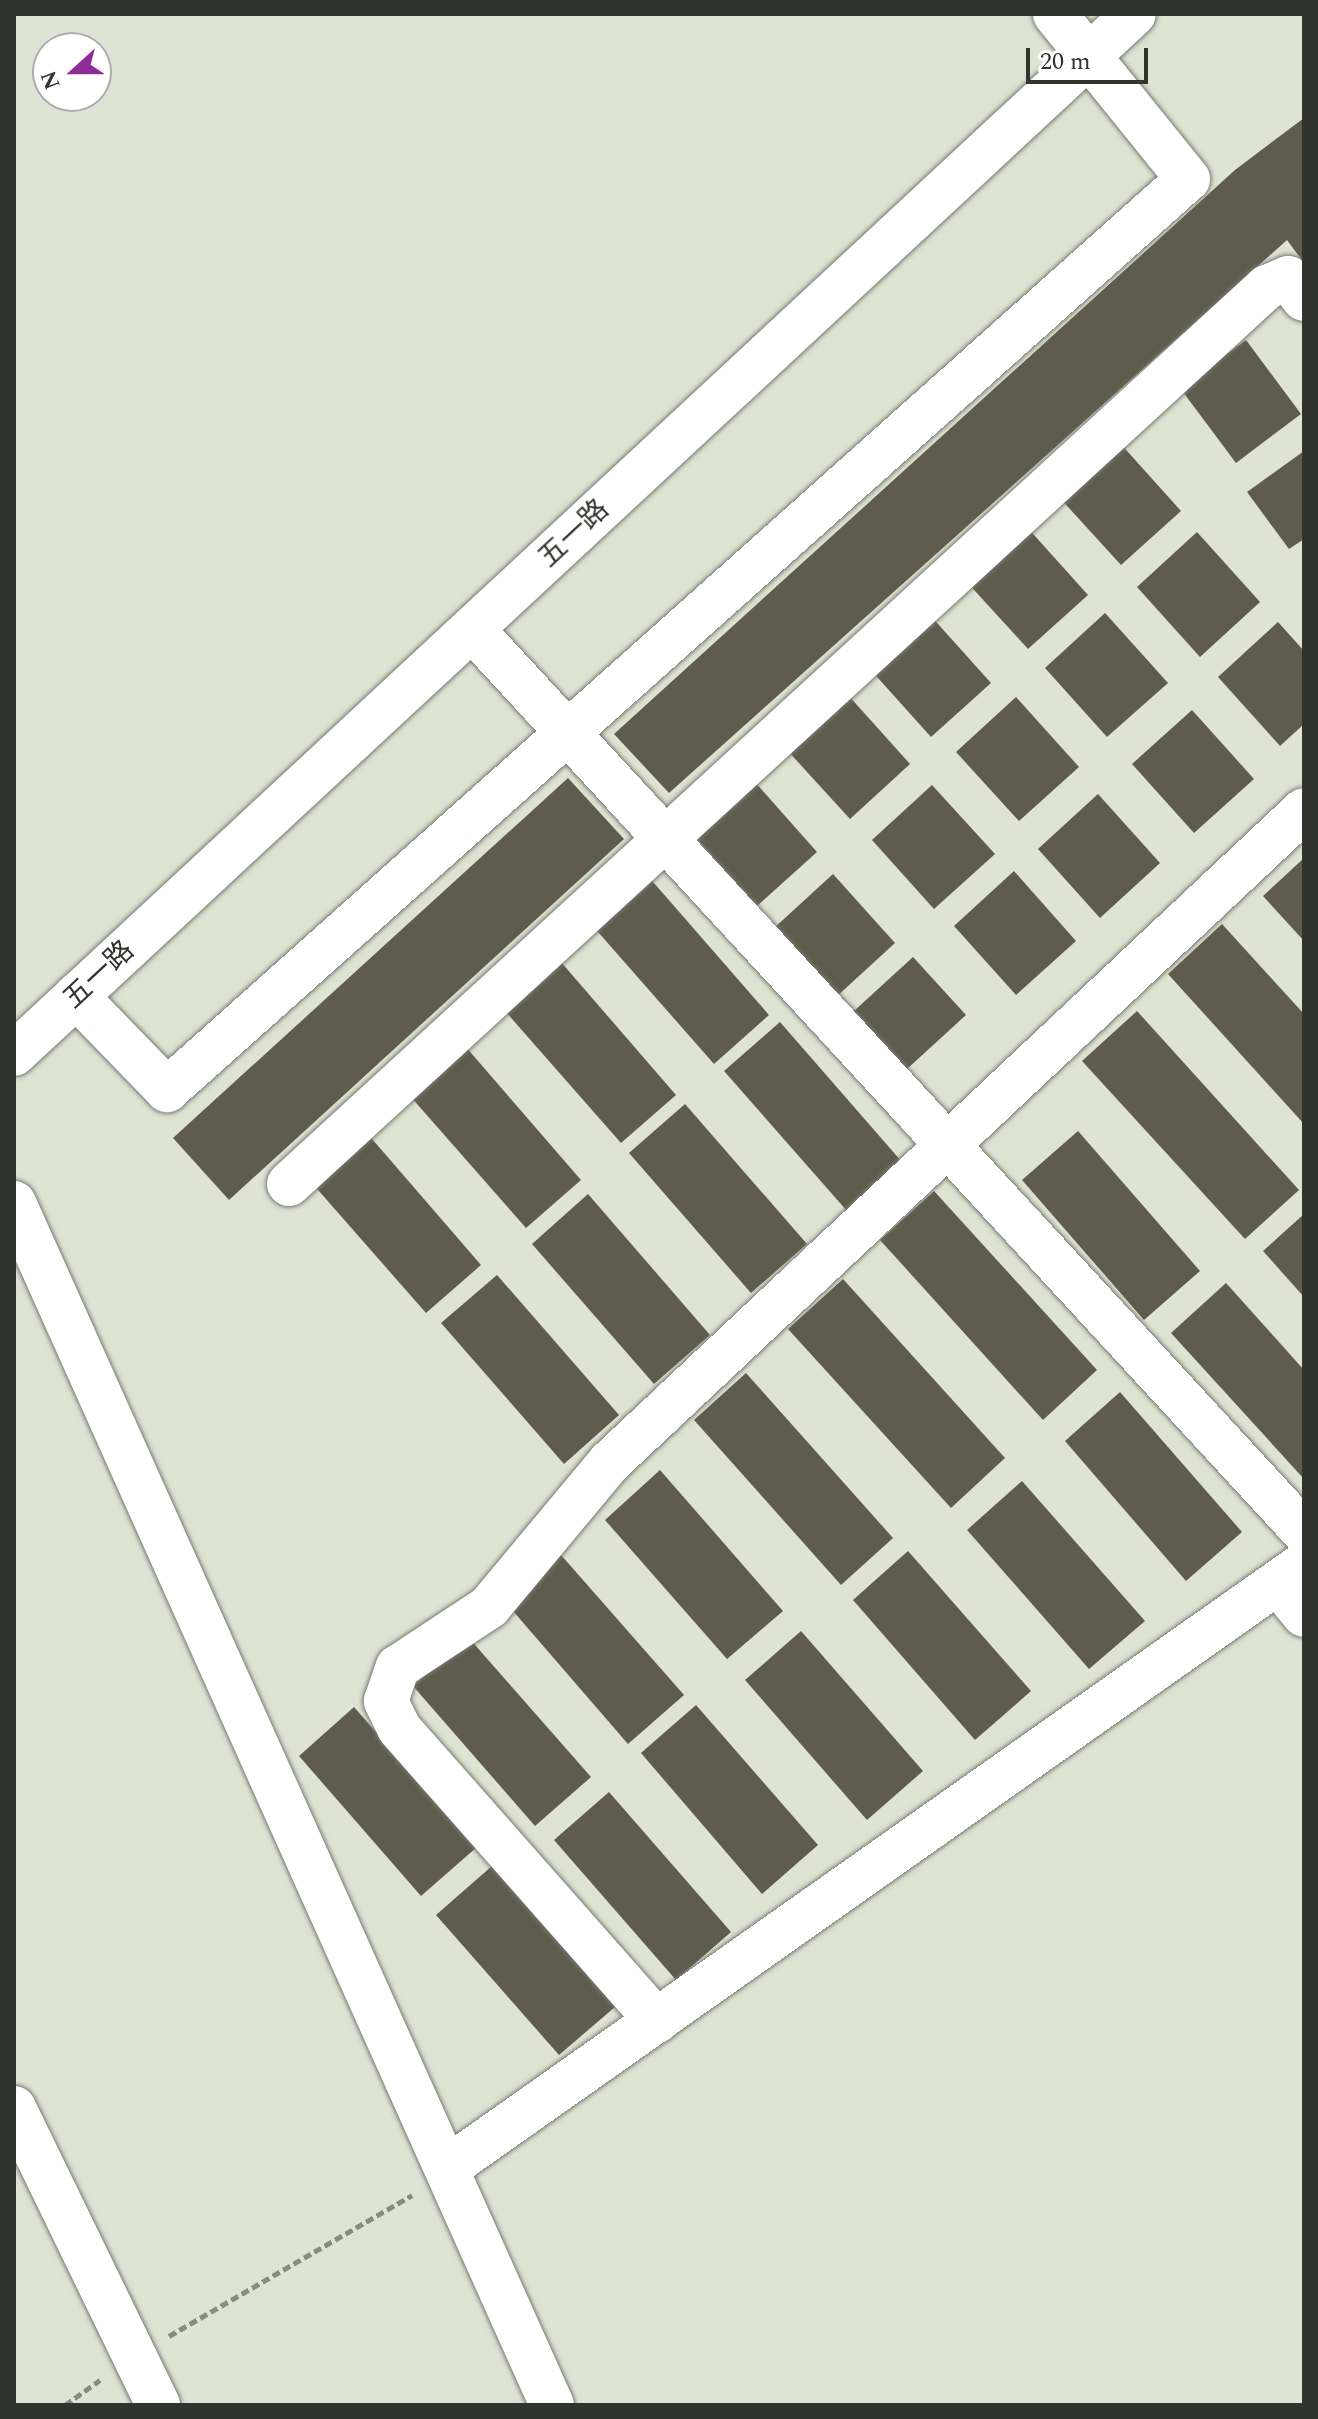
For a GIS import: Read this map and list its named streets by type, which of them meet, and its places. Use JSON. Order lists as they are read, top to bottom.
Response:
{
  "streets": {
    "street": ["五一路"]
  },
  "scale_bar": "20 m",
  "north": "left"
}
